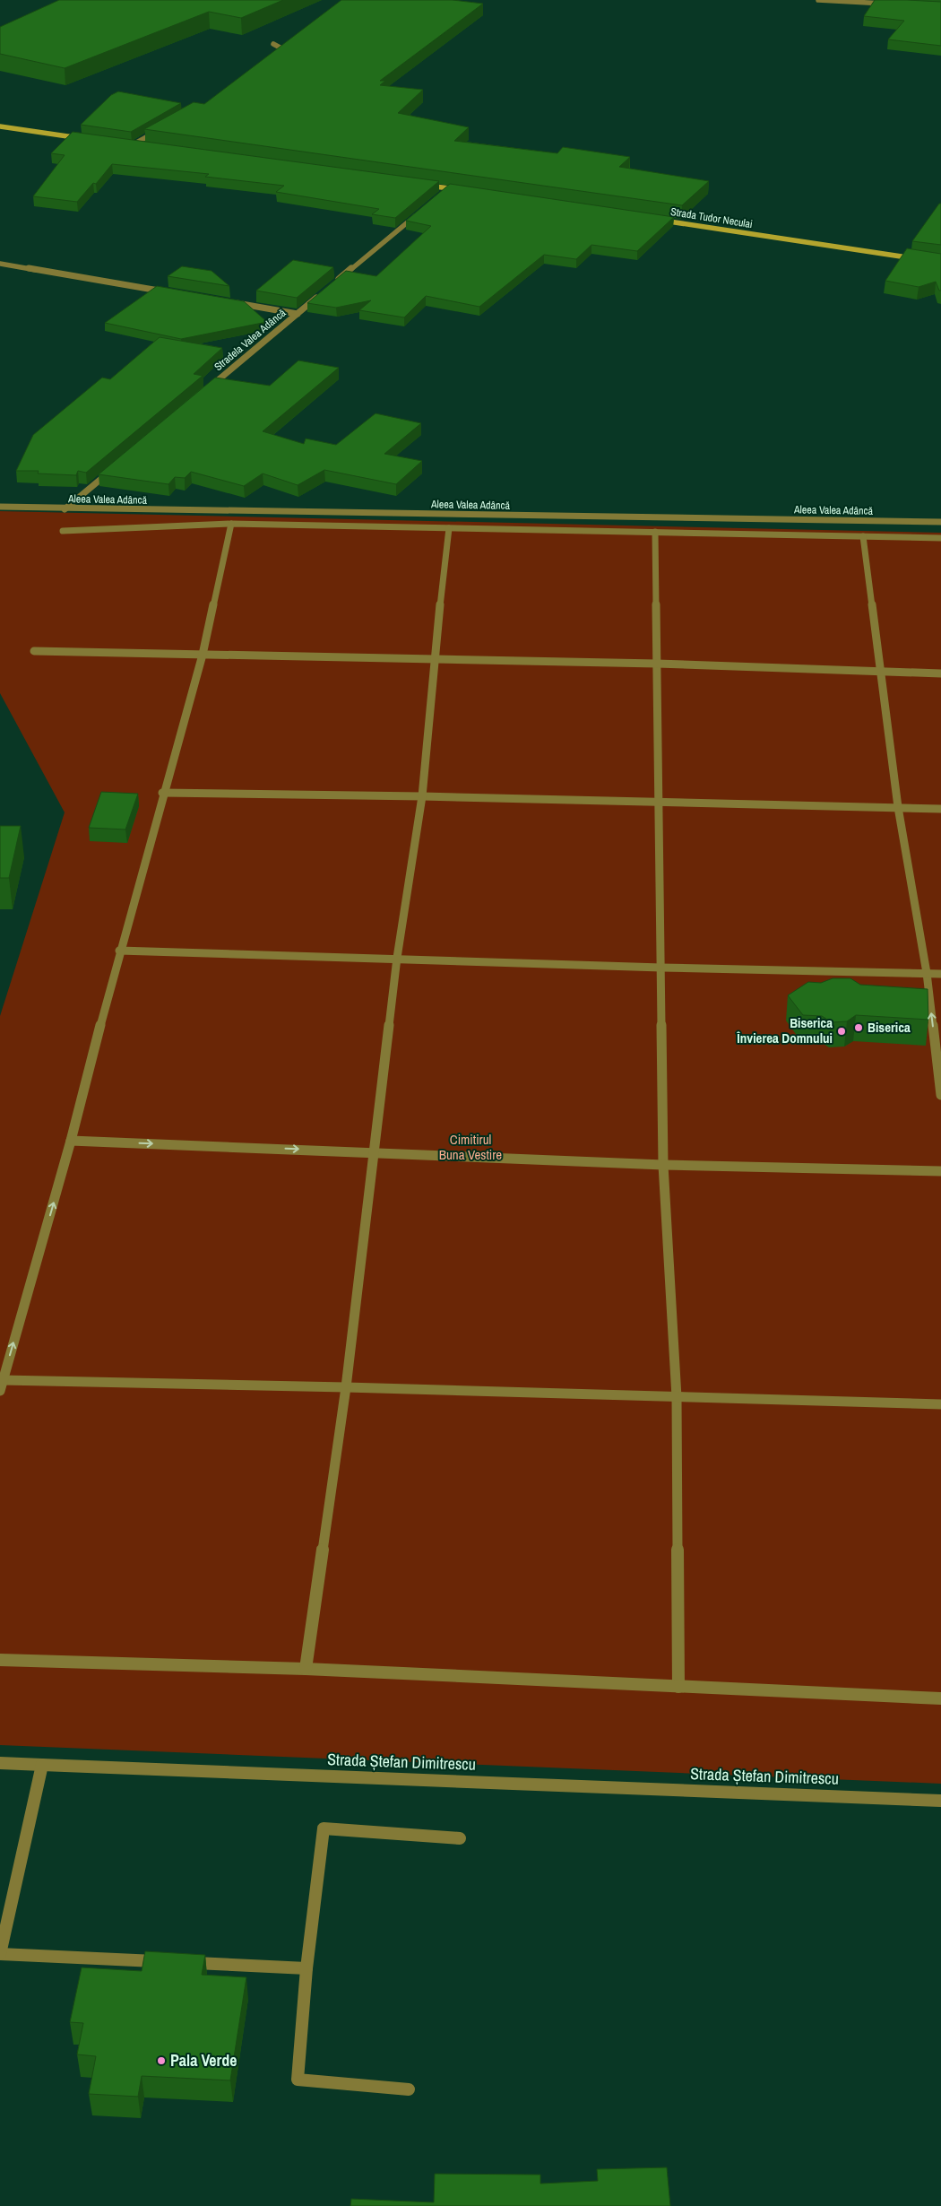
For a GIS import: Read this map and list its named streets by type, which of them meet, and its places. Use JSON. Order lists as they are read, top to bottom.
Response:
{
  "streets": {
    "street": [
      "Strada Tudor Neculai",
      "Stradela Valea Adâncă",
      "Aleea Valea Adâncă",
      "Strada Ștefan Dimitrescu"
    ]
  },
  "parks": ["Cimitirul Buna Vestire"],
  "places": ["Biserica", "Biserica Învierea Domnului", "Pala Verde"]
}
